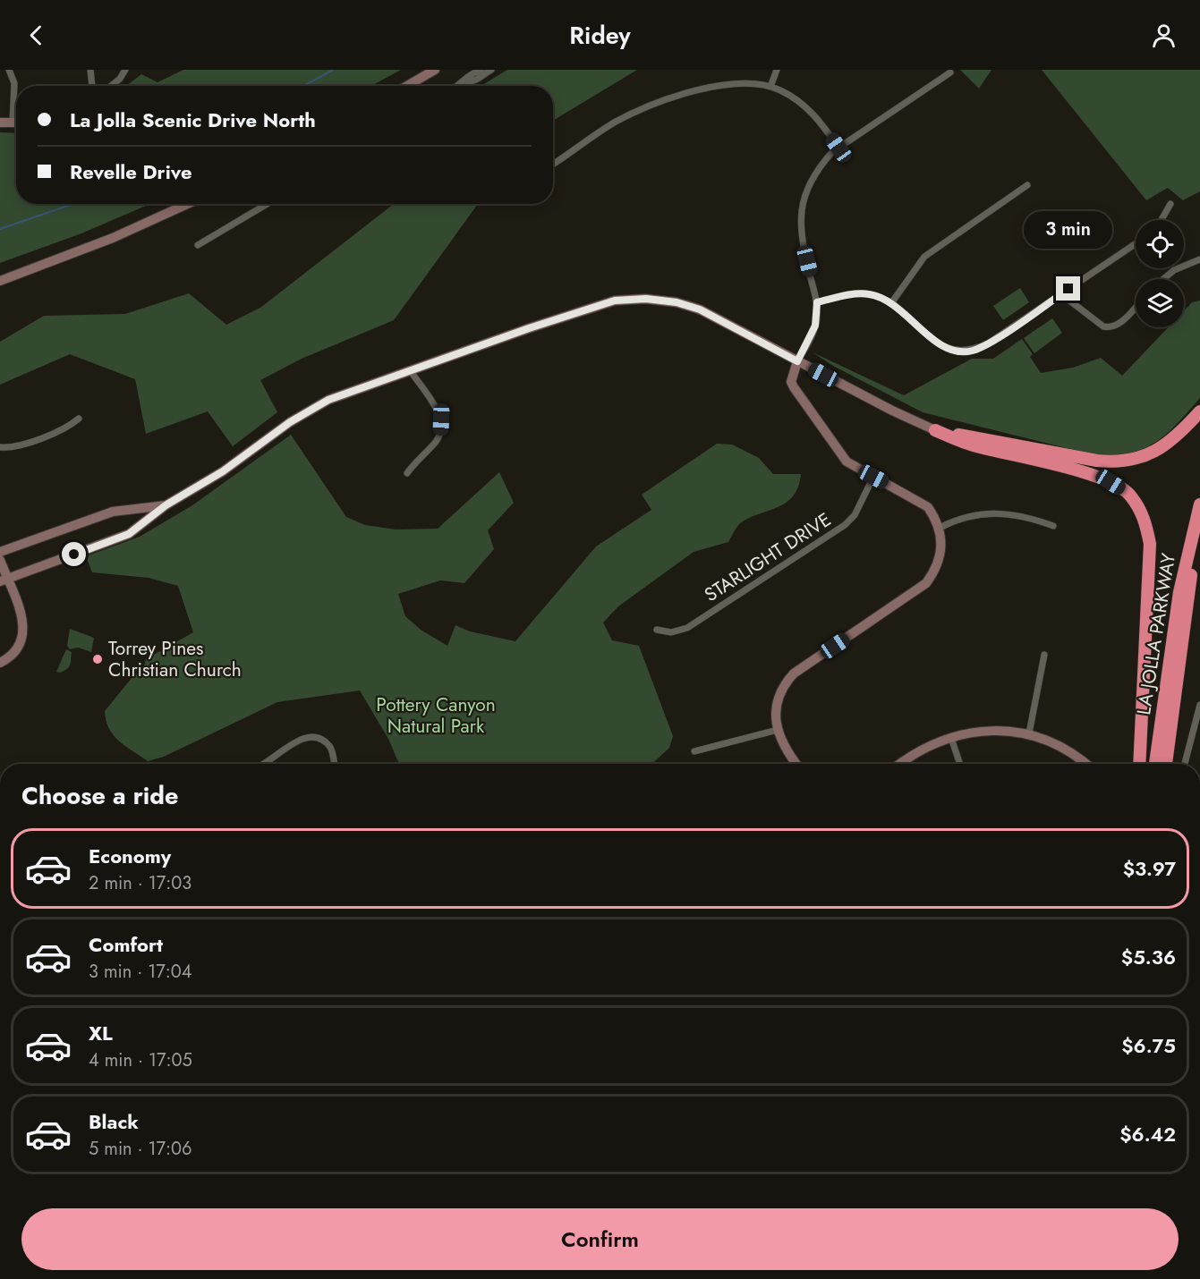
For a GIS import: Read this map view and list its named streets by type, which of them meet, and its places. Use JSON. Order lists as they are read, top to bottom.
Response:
{
  "streets": {
    "highway": ["LA JOLLA PARKWAY"],
    "street": ["STARLIGHT DRIVE"]
  },
  "parks": ["Pottery Canyon Natural Park"],
  "places": ["Torrey Pines Christian Church"],
  "page": {
    "header": "Ridey",
    "banner": ["La Jolla Scenic Drive North", "Revelle Drive"],
    "bubble": "3 min",
    "heading": "Choose a ride",
    "list": [
      {
        "name": "Economy",
        "note": "2 min · 17:03",
        "value": "$3.97"
      },
      {
        "name": "Comfort",
        "note": "3 min · 17:04",
        "value": "$5.36"
      },
      {
        "name": "XL",
        "note": "4 min · 17:05",
        "value": "$6.75"
      },
      {
        "name": "Black",
        "note": "5 min · 17:06",
        "value": "$6.42"
      }
    ],
    "buttons": "Confirm"
  }
}
